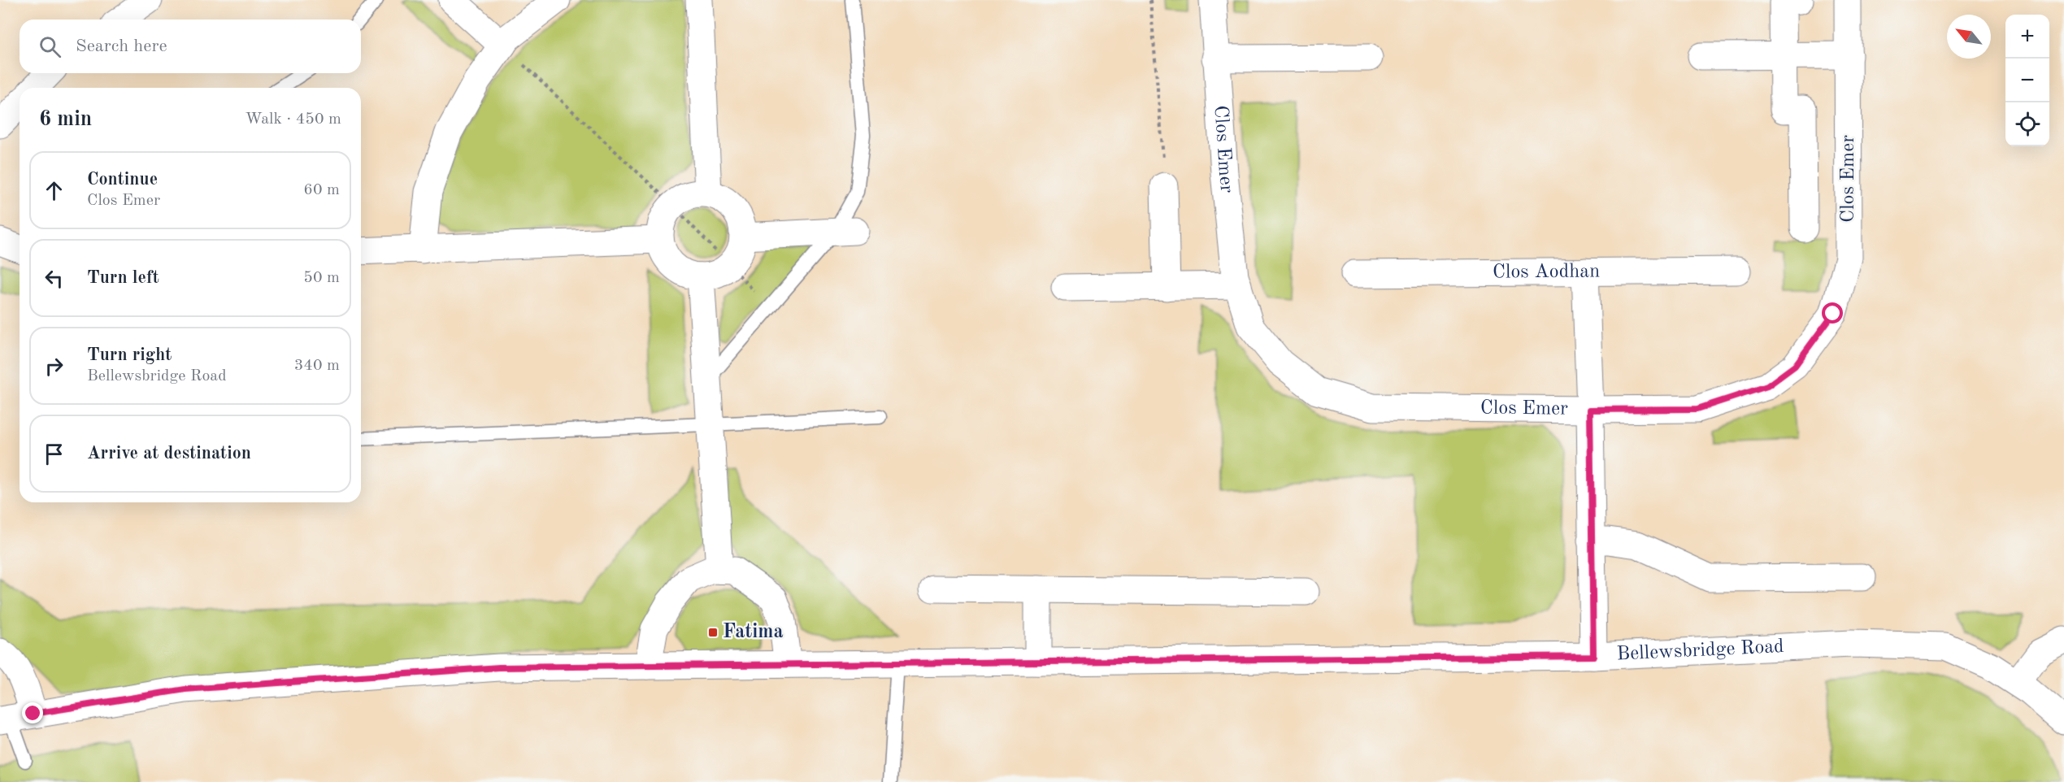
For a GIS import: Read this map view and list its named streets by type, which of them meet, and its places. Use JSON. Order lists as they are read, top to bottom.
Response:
{
  "streets": {
    "street": ["Clos Emer", "Clos Aodhan", "Bellewsbridge Road"]
  },
  "places": {
    "transit": ["Fatima"]
  },
  "north": "top left",
  "page": {
    "map_buttons": ["+", "−"],
    "search": "Search here",
    "heading": ["6 min", "Walk · 450 m"],
    "list": [
      ["Continue", "Clos Emer", "60 m"],
      ["Turn left", "50 m"],
      ["Turn right", "Bellewsbridge Road", "340 m"],
      "Arrive at destination"
    ]
  }
}
